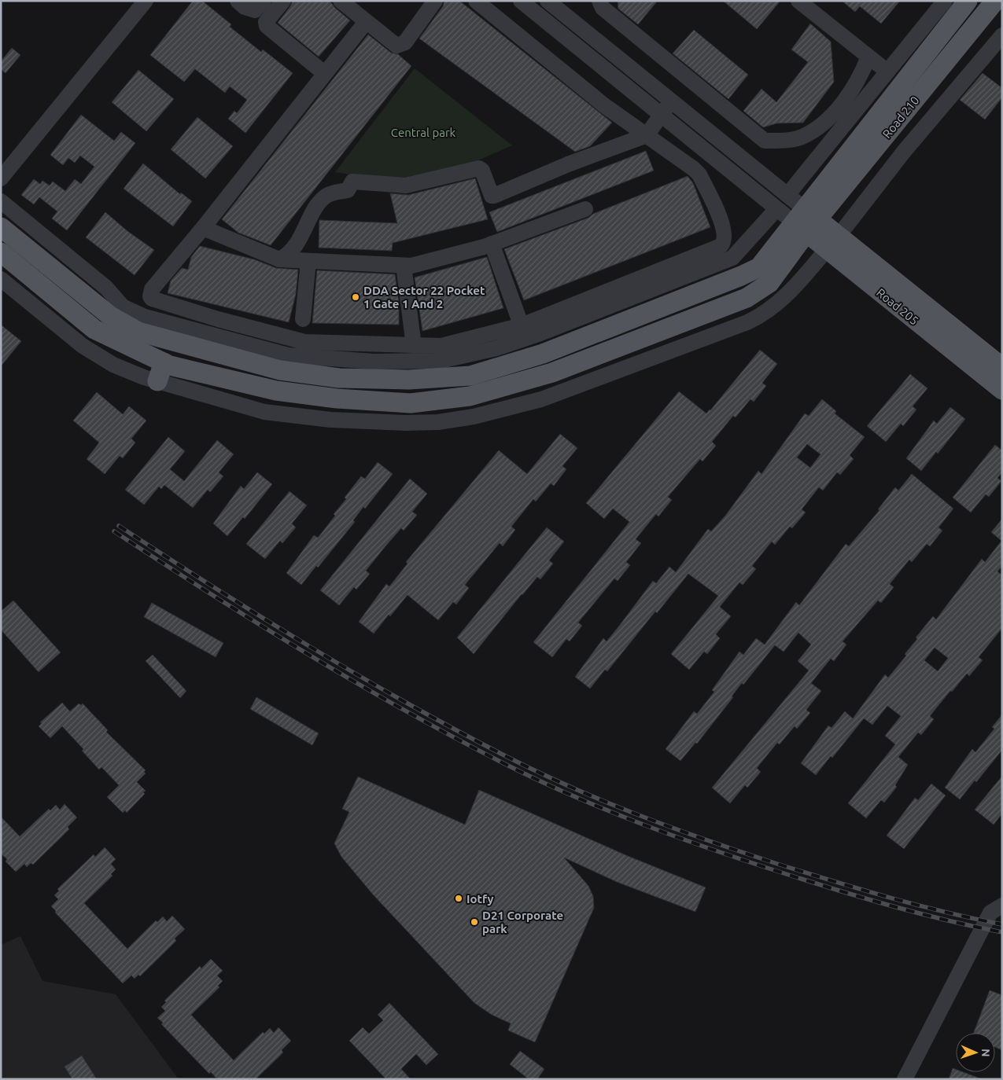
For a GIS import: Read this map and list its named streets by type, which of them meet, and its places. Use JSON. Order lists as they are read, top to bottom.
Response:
{
  "streets": {
    "main road": ["Road 210", "Road 205"]
  },
  "crossings": [
    ["Road 210", "Road 205"]
  ],
  "parks": ["Central park"],
  "places": ["DDA Sector 22 Pocket 1 Gate 1 And 2", "Iotfy", "D21 Corporate park"],
  "north": "right"
}
